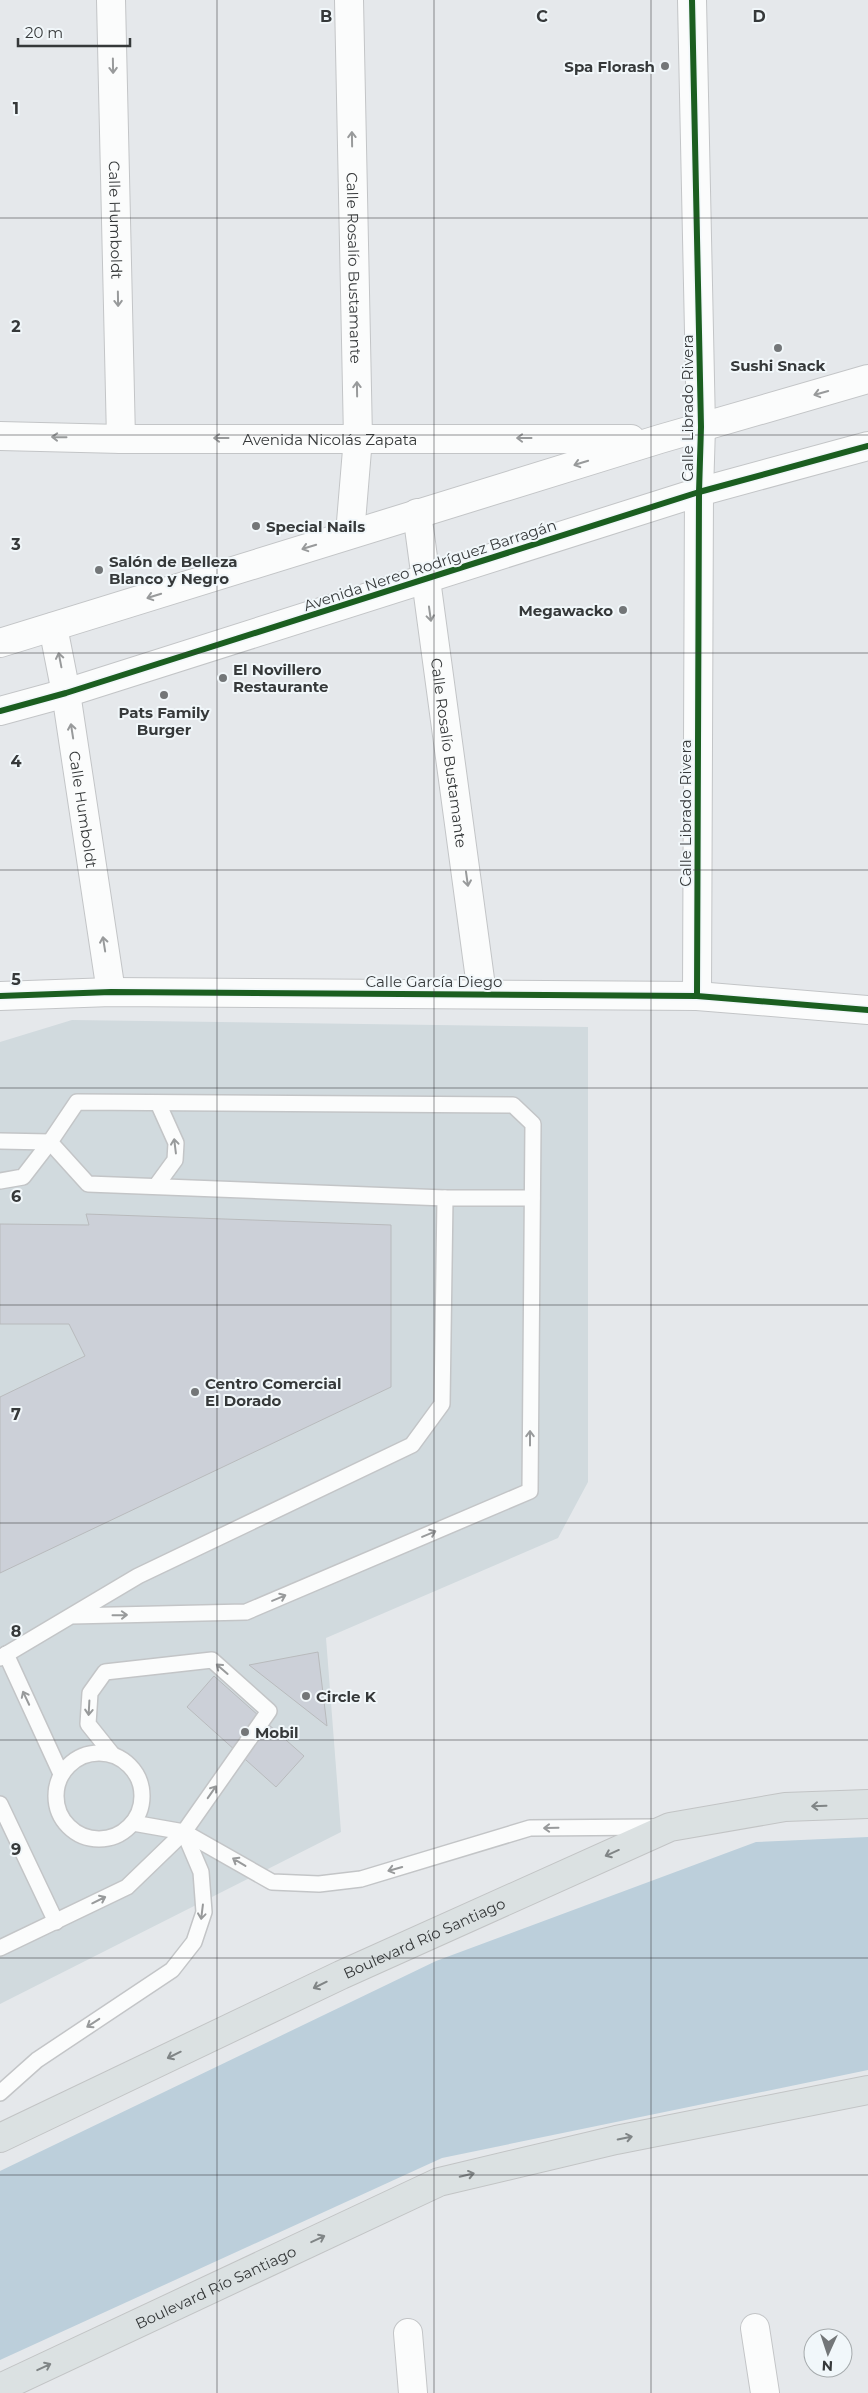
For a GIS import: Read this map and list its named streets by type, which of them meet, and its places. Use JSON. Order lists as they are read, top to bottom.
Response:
{
  "streets": {
    "main road": ["Boulevard Río Santiago"],
    "street": [
      "Calle Humboldt",
      "Calle Rosalío Bustamante",
      "Calle Librado Rivera",
      "Avenida Nicolás Zapata",
      "Avenida Nereo Rodríguez Barragán",
      "Calle García Diego"
    ]
  },
  "crossings": [
    ["Calle Humboldt", "Avenida Nicolás Zapata"],
    ["Calle Humboldt", "Avenida Nereo Rodríguez Barragán"],
    ["Calle Humboldt", "Calle García Diego"],
    ["Calle Rosalío Bustamante", "Avenida Nicolás Zapata"],
    ["Calle Rosalío Bustamante", "Avenida Nereo Rodríguez Barragán"],
    ["Calle Rosalío Bustamante", "Calle García Diego"],
    ["Calle Librado Rivera", "Avenida Nereo Rodríguez Barragán"],
    ["Calle Librado Rivera", "Calle García Diego"]
  ],
  "places": [
    "Spa Florash",
    "Sushi Snack",
    "Special Nails",
    "Salón de Belleza Blanco y Negro",
    "Megawacko",
    "El Novillero Restaurante",
    "Pats Family Burger",
    "Centro Comercial El Dorado",
    "Circle K",
    "Mobil"
  ],
  "scale_bar": "20 m",
  "north": "bottom",
  "grid": {
    "columns": ["B", "C", "D"],
    "rows": [
      "1",
      "2",
      "3",
      "4",
      "5",
      "6",
      "7",
      "8",
      "9"
    ]
  }
}
